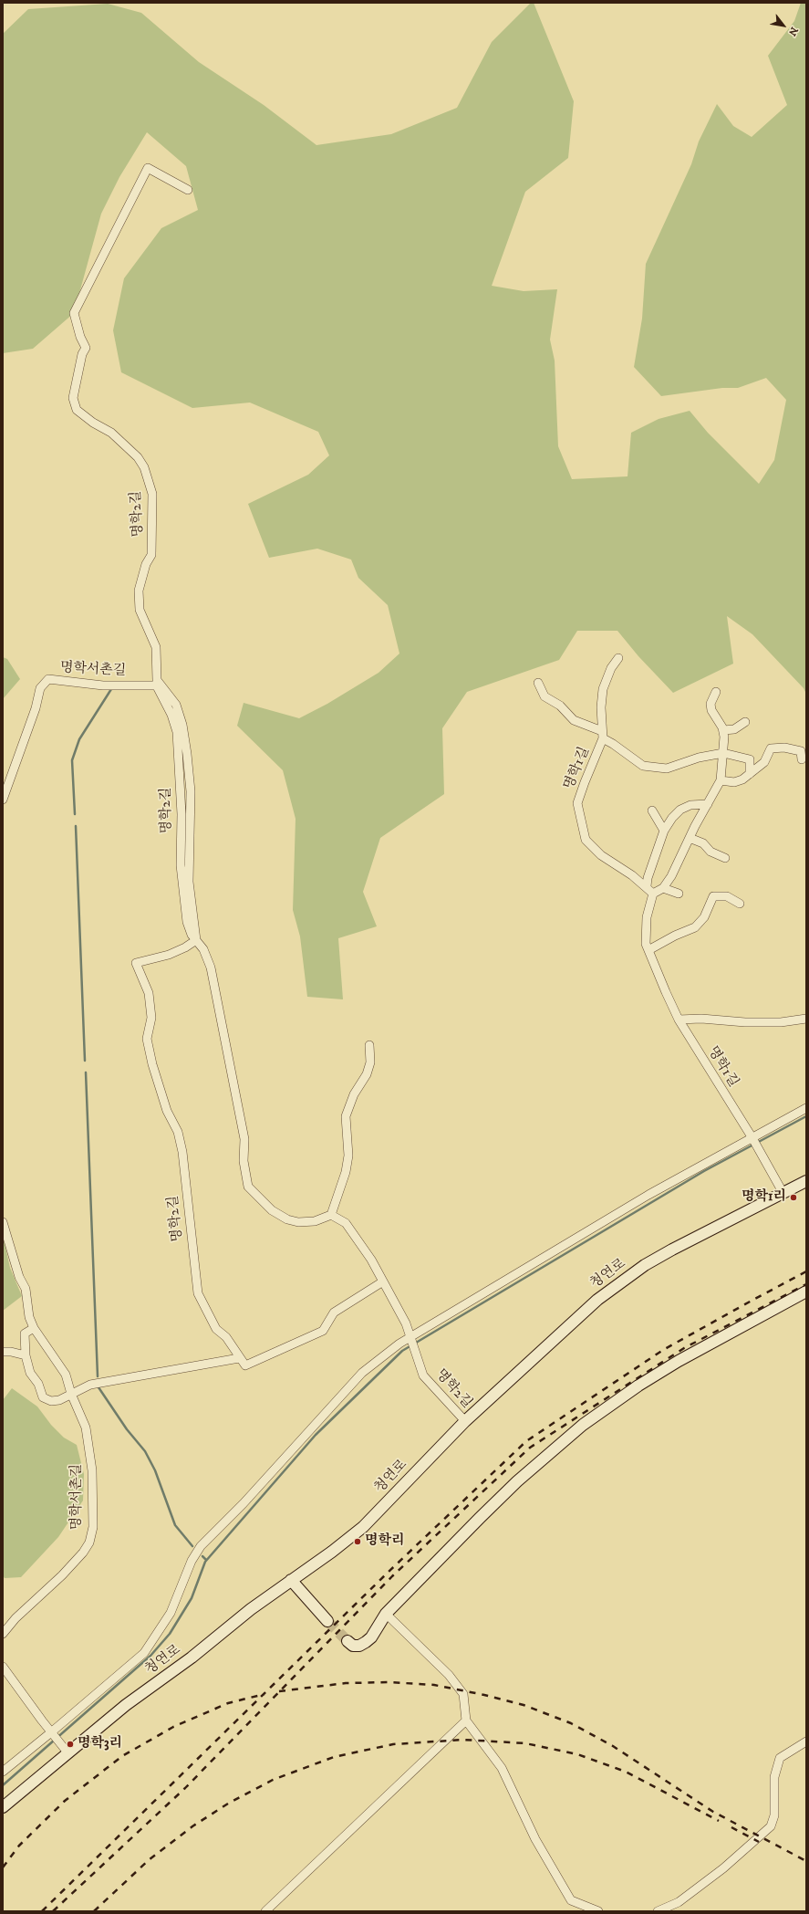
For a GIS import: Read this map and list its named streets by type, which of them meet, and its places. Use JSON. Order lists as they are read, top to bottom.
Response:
{
  "streets": {
    "main road": ["청연로"],
    "street": ["명학2길", "명학서촌길", "명학1길"]
  },
  "crossings": [
    ["명학2길", "명학서촌길"],
    ["명학2길", "청연로"],
    ["명학1길", "청연로"]
  ],
  "places": ["명학1리", "명학리", "명학3리"],
  "north": "bottom right"
}
